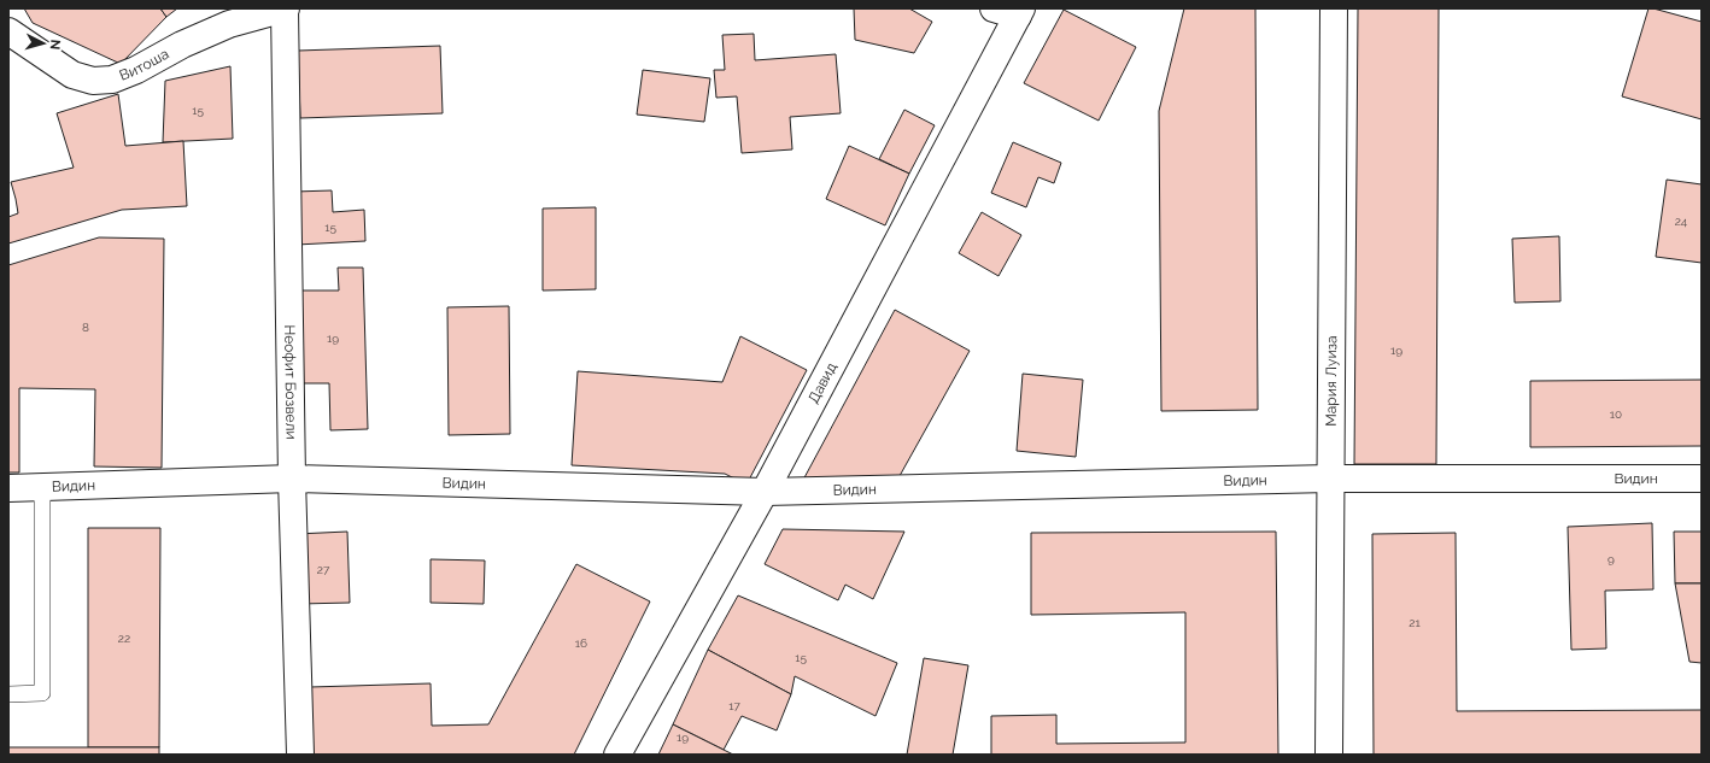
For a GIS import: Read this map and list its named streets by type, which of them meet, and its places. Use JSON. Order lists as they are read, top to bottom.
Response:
{
  "streets": {
    "street": [
      "Витоша",
      "Неофит Бозвели",
      "Давид",
      "Мария Луиза",
      "Видин"
    ]
  },
  "crossings": [
    ["Витоша", "Неофит Бозвели"],
    ["Неофит Бозвели", "Видин"],
    ["Давид", "Видин"],
    ["Мария Луиза", "Видин"]
  ],
  "house_numbers": [
    "15",
    "24",
    "15",
    "8",
    "19",
    "19",
    "10",
    "9",
    "27",
    "21",
    "22",
    "16",
    "15",
    "17",
    "19"
  ],
  "north": "right"
}
